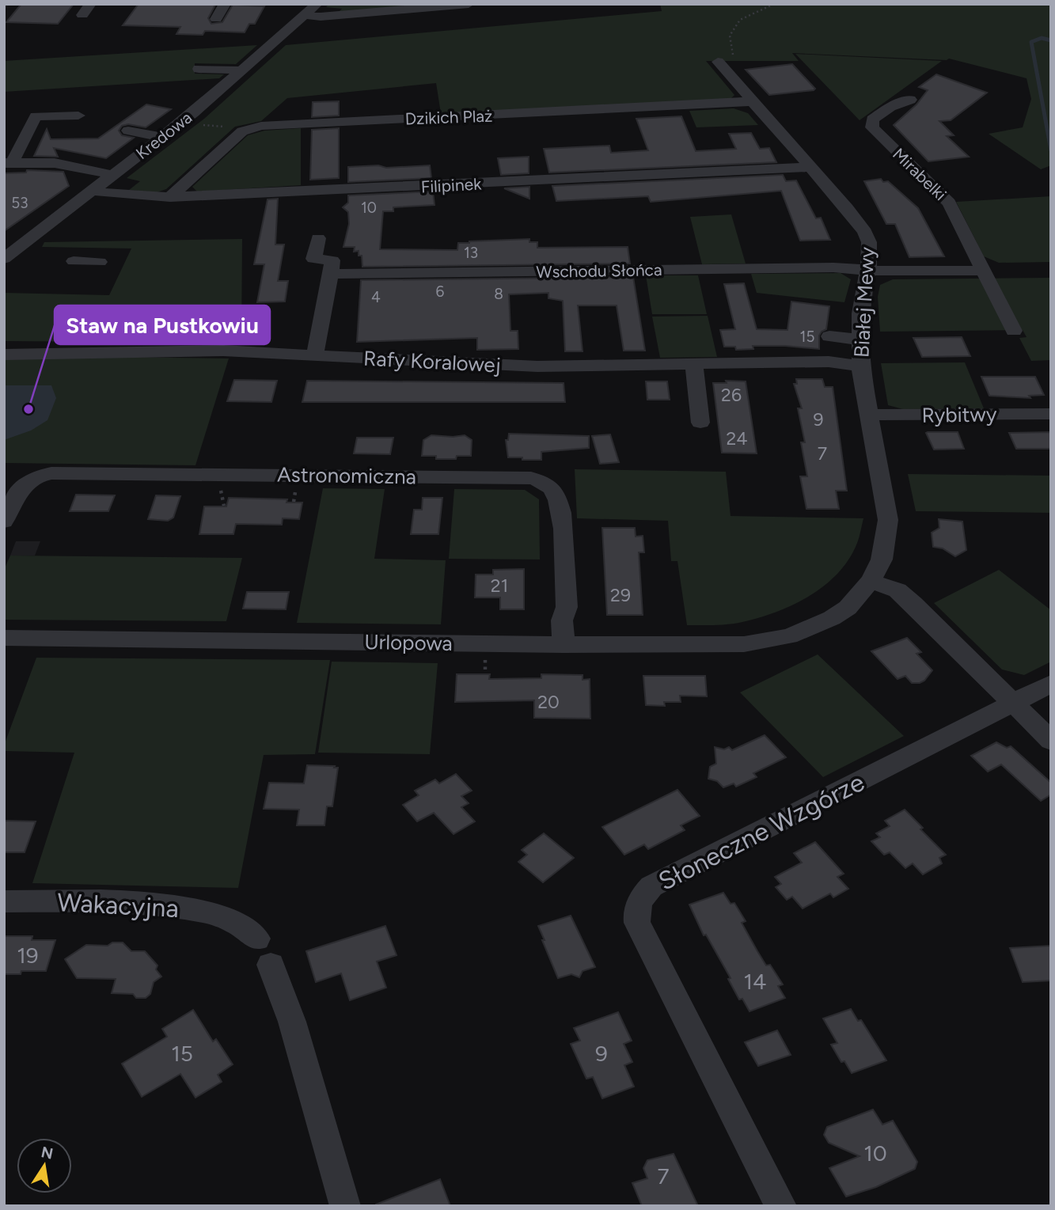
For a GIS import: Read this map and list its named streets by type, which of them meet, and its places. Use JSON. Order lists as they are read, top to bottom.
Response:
{
  "streets": {
    "street": [
      "Dzikich Plaż",
      "Kredowa",
      "Mirabelki",
      "Filipinek",
      "Wschodu Słońca",
      "Białej Mewy",
      "Rafy Koralowej",
      "Rybitwy",
      "Astronomiczna",
      "Urlopowa",
      "Słoneczne Wzgórze",
      "Wakacyjna"
    ]
  },
  "crossings": [
    ["Dzikich Plaż", "Białej Mewy"],
    ["Kredowa", "Filipinek"],
    ["Mirabelki", "Wschodu Słońca"],
    ["Filipinek", "Białej Mewy"],
    ["Wschodu Słońca", "Białej Mewy"],
    ["Białej Mewy", "Rafy Koralowej"],
    ["Białej Mewy", "Rybitwy"],
    ["Białej Mewy", "Urlopowa"],
    ["Astronomiczna", "Urlopowa"]
  ],
  "places": ["Staw na Pustkowiu"],
  "house_numbers": [
    "53",
    "10",
    "13",
    "6",
    "8",
    "4",
    "15",
    "26",
    "9",
    "24",
    "7",
    "21",
    "29",
    "20",
    "19",
    "14",
    "15",
    "9",
    "10",
    "7"
  ],
  "north": "top"
}
